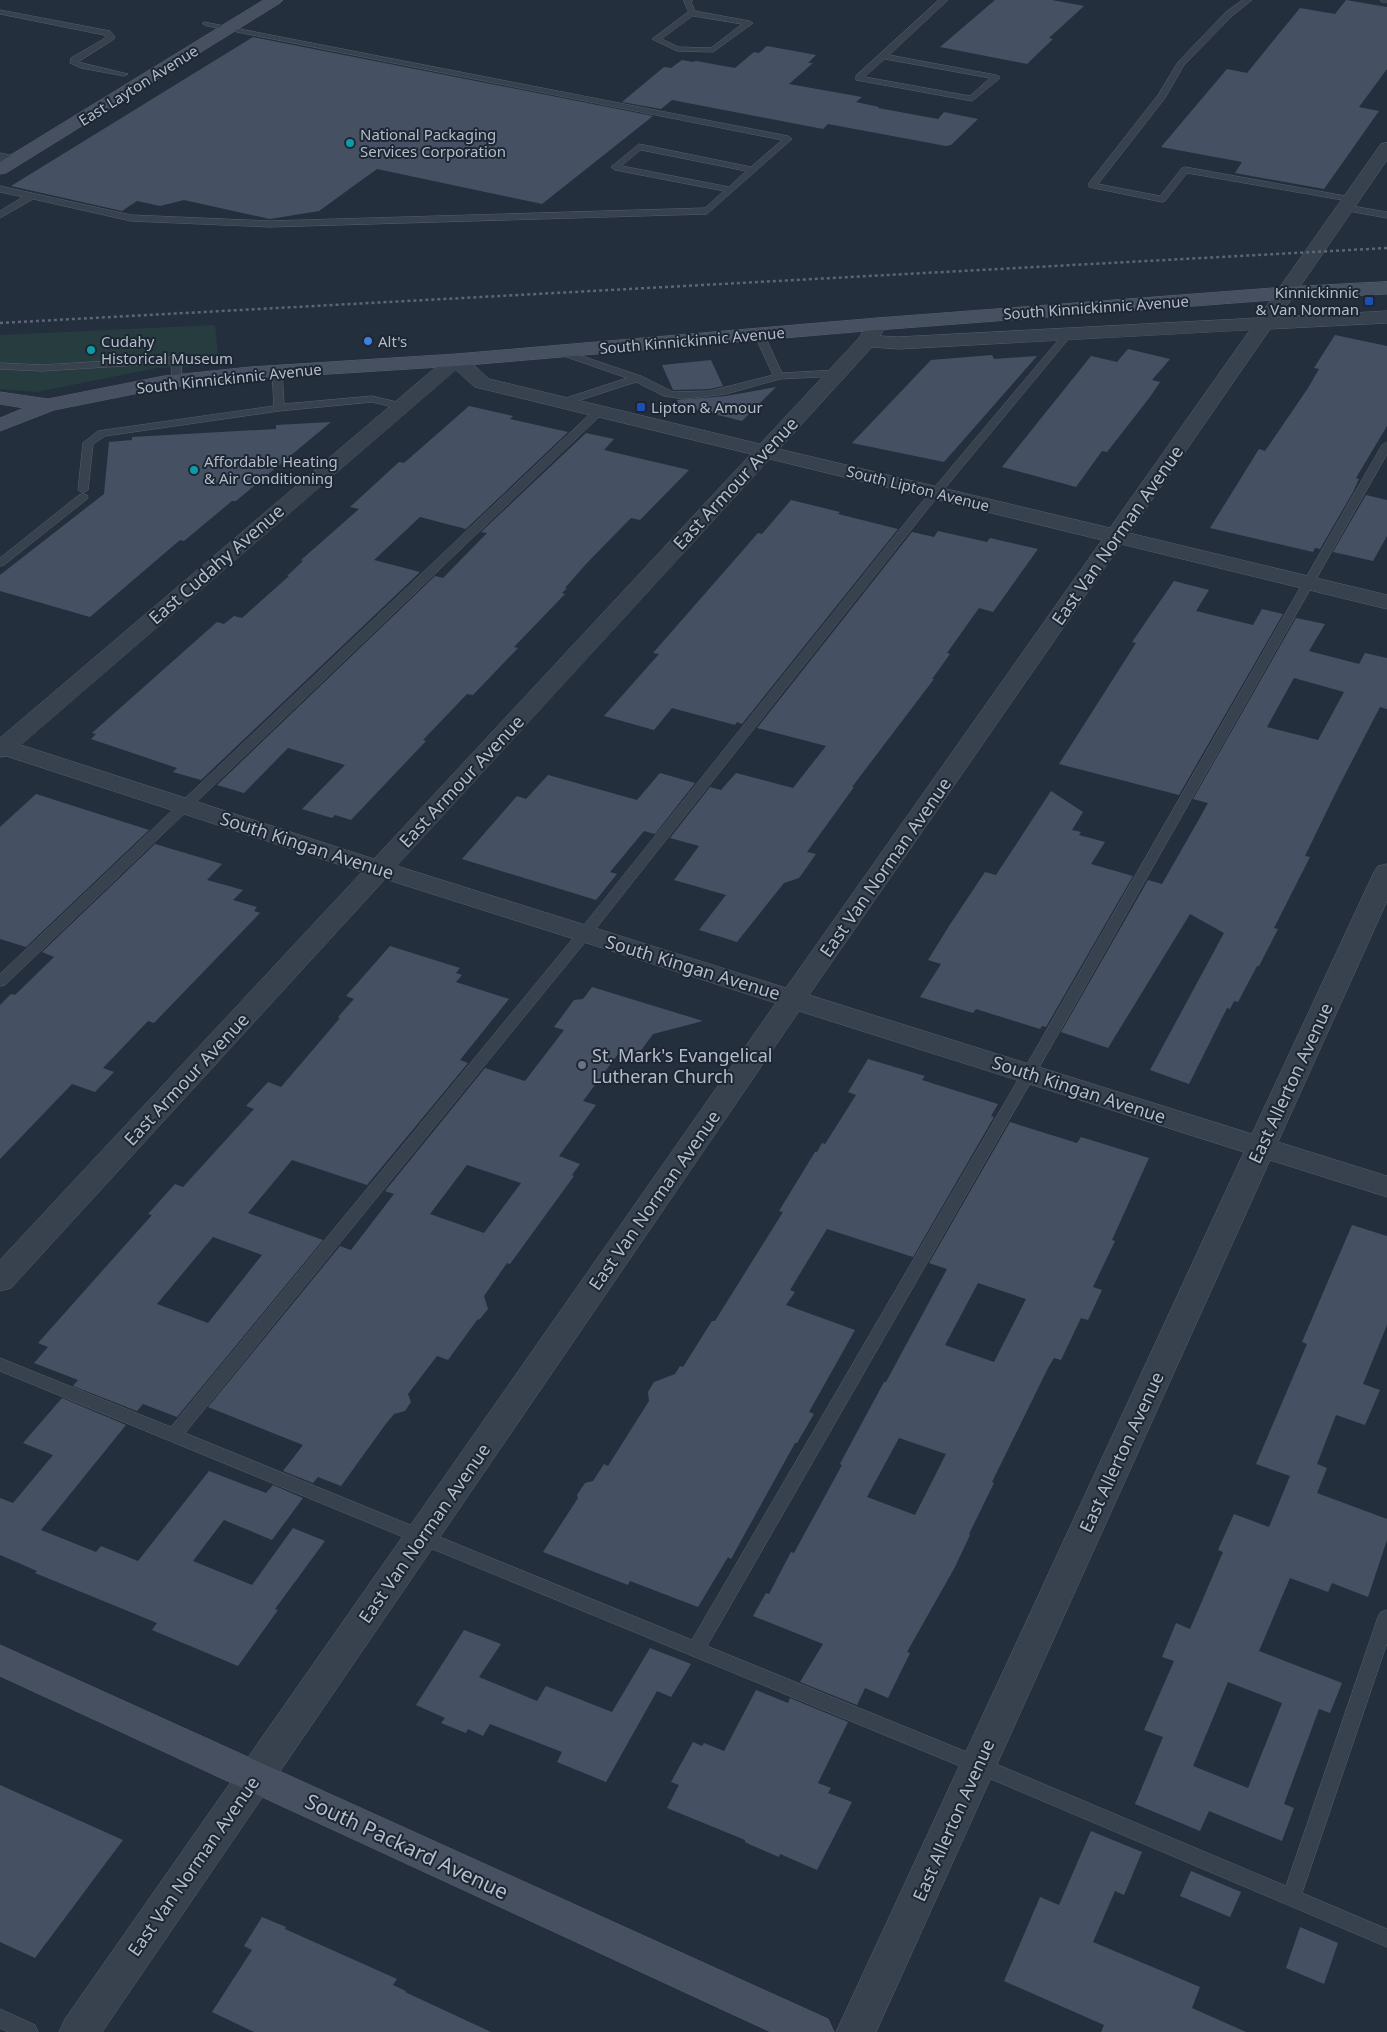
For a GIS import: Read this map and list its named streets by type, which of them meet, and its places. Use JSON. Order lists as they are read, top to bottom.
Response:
{
  "streets": {
    "street": [
      "East Layton Avenue",
      "South Kinnickinnic Avenue",
      "East Armour Avenue",
      "South Lipton Avenue",
      "East Van Norman Avenue",
      "East Cudahy Avenue",
      "South Kingan Avenue",
      "East Allerton Avenue",
      "South Packard Avenue"
    ]
  },
  "crossings": [
    ["South Kinnickinnic Avenue", "East Armour Avenue"],
    ["South Kinnickinnic Avenue", "South Lipton Avenue"],
    ["South Kinnickinnic Avenue", "East Van Norman Avenue"],
    ["South Kinnickinnic Avenue", "East Cudahy Avenue"],
    ["East Armour Avenue", "South Lipton Avenue"],
    ["East Armour Avenue", "South Kingan Avenue"],
    ["South Lipton Avenue", "East Van Norman Avenue"],
    ["South Lipton Avenue", "East Cudahy Avenue"],
    ["East Van Norman Avenue", "South Kingan Avenue"],
    ["East Van Norman Avenue", "South Packard Avenue"],
    ["East Cudahy Avenue", "South Kingan Avenue"],
    ["South Kingan Avenue", "East Allerton Avenue"]
  ],
  "places": {
    "other": [
      "National Packaging Services Corporation",
      "Alt's",
      "Cudahy Historical Museum",
      "Affordable Heating & Air Conditioning",
      "St. Mark's Evangelical Lutheran Church"
    ],
    "transit": ["Kinnickinnic & Van Norman", "Lipton & Amour"]
  }
}
